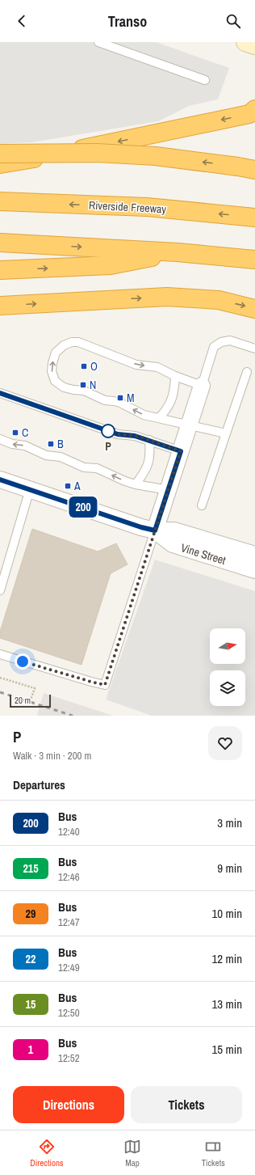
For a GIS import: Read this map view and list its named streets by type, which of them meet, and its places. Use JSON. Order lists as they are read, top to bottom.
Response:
{
  "streets": {
    "highway": ["Riverside Freeway"],
    "street": ["Vine Street"]
  },
  "places": {
    "transit": [
      "O",
      "N",
      "M",
      "C",
      "B",
      "A"
    ],
    "other": ["P"]
  },
  "lines": ["bus line 200"],
  "scale_bar": "20 m",
  "north": "right",
  "page": {
    "header": "Transo",
    "on_map": "200",
    "scale": "20 m",
    "heading": [
      ["P", "Walk · 3 min · 200 m"],
      "Departures"
    ],
    "list": [
      {
        "mark": "200",
        "name": "Bus",
        "note": "12:40",
        "value": "3 min"
      },
      {
        "mark": "215",
        "name": "Bus",
        "note": "12:46",
        "value": "9 min"
      },
      {
        "mark": "29",
        "name": "Bus",
        "note": "12:47",
        "value": "10 min"
      },
      {
        "mark": "22",
        "name": "Bus",
        "note": "12:49",
        "value": "12 min"
      },
      {
        "mark": "15",
        "name": "Bus",
        "note": "12:50",
        "value": "13 min"
      },
      {
        "mark": "1",
        "name": "Bus",
        "note": "12:52",
        "value": "15 min"
      }
    ],
    "buttons": ["Directions", "Tickets"],
    "tabs": ["Directions", "Map", "Tickets"]
  }
}
